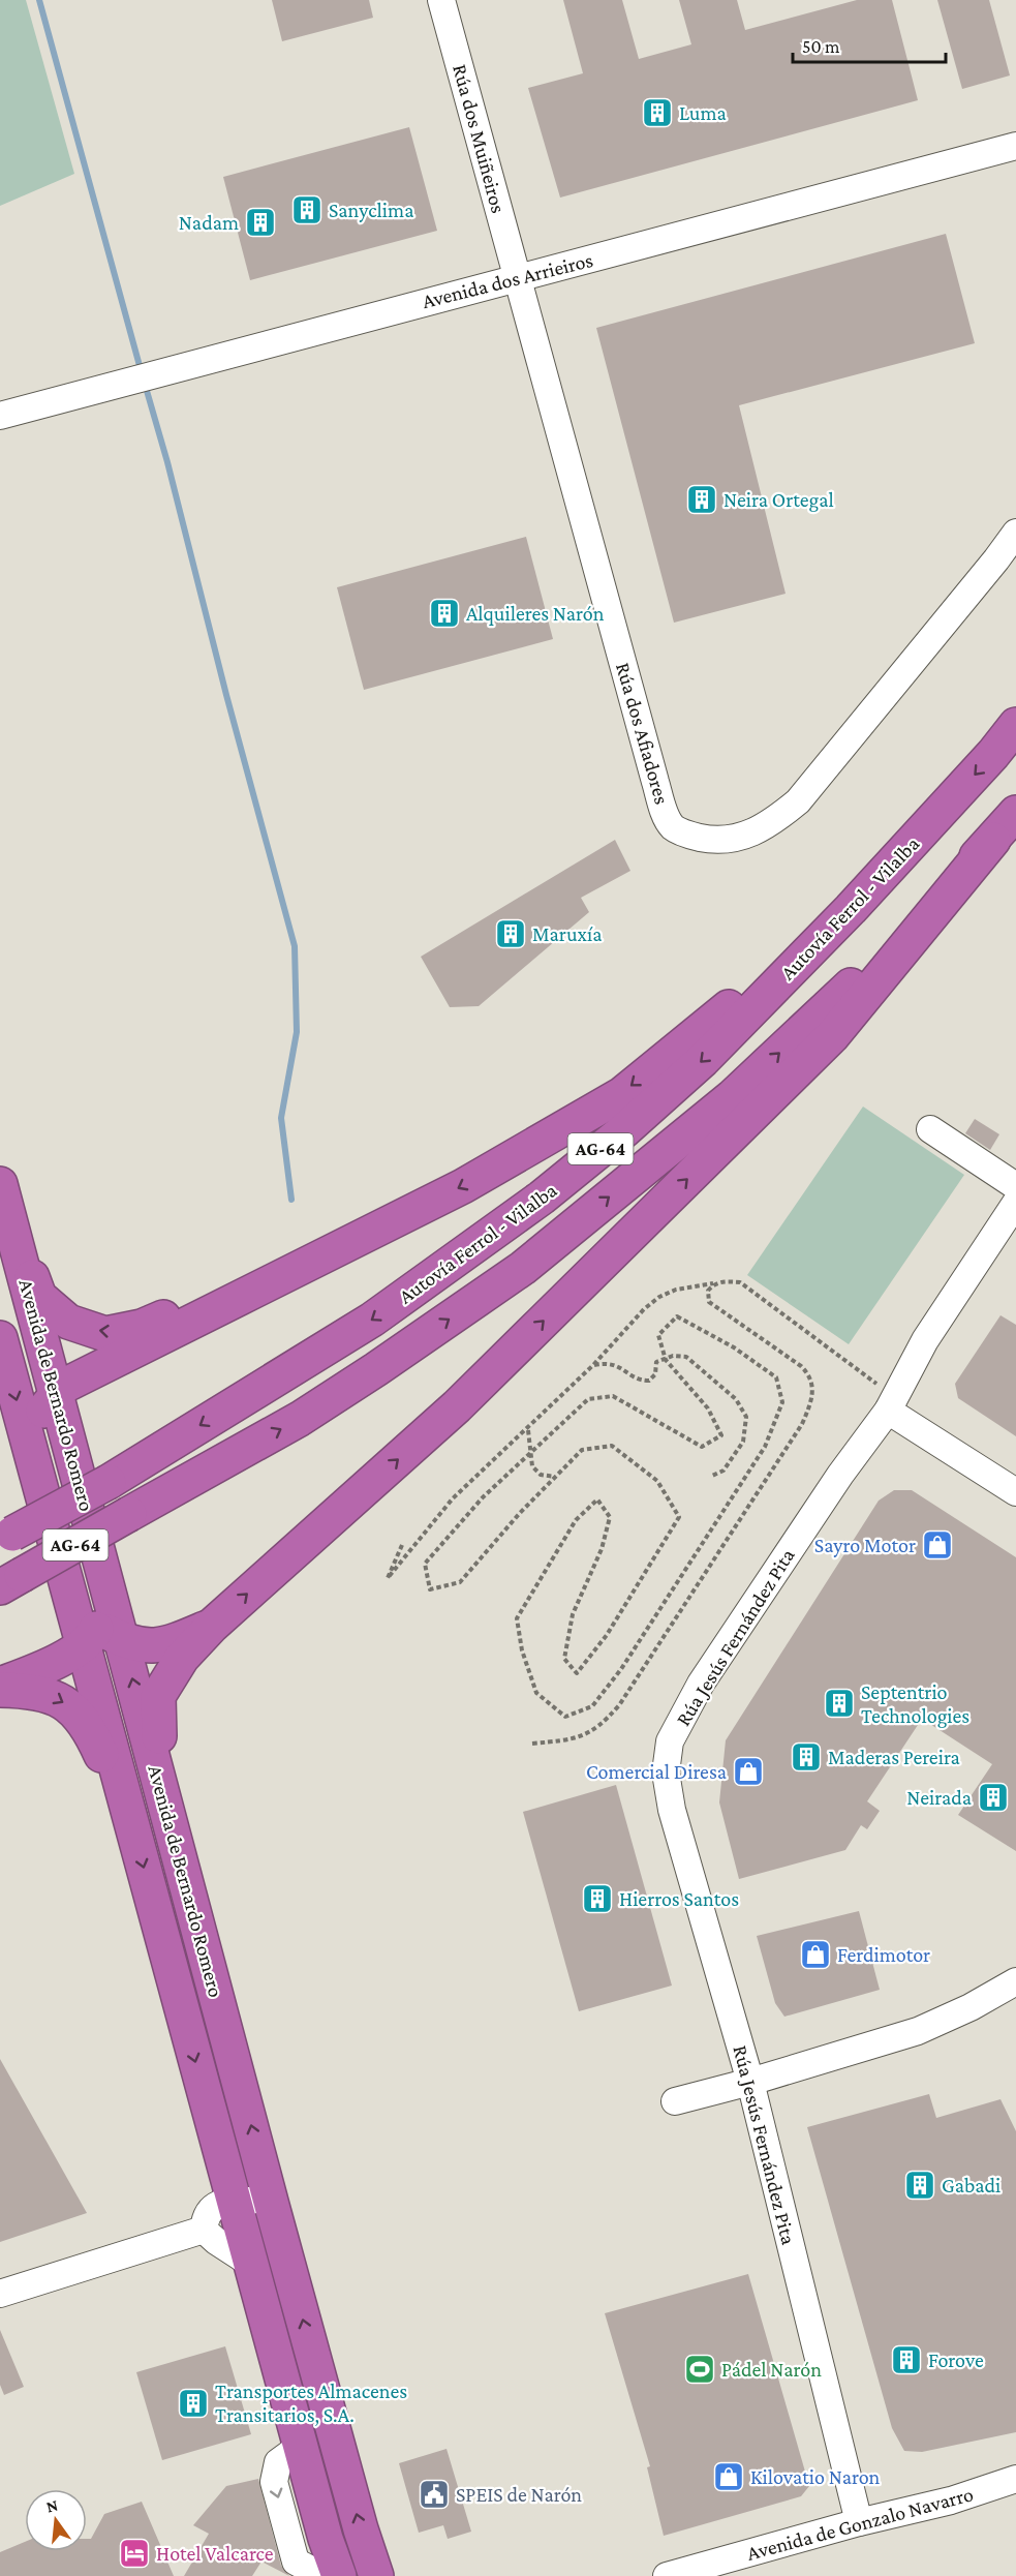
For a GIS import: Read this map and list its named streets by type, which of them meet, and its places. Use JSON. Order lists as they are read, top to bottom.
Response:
{
  "streets": {
    "highway": ["Autovía Ferrol - Vilalba", "AG-64", "Avenida de Bernardo Romero"],
    "street": [
      "Rúa dos Muiñeiros",
      "Avenida dos Arrieiros",
      "Rúa dos Afiadores",
      "Rúa Jesús Fernández Pita",
      "Avenida de Gonzalo Navarro"
    ]
  },
  "crossings": [
    ["Rúa dos Muiñeiros", "Avenida dos Arrieiros"],
    ["Rúa dos Muiñeiros", "Rúa dos Afiadores"],
    ["Avenida dos Arrieiros", "Rúa dos Afiadores"],
    ["Rúa Jesús Fernández Pita", "Avenida de Gonzalo Navarro"]
  ],
  "places": {
    "building": [
      "Luma",
      "Sanyclima",
      "Nadam",
      "Neira Ortegal",
      "Alquileres Narón",
      "Maruxía",
      "Septentrio Technologies",
      "Maderas Pereira",
      "Neirada",
      "Hierros Santos",
      "Gabadi",
      "Forove",
      "Transportes Almacenes Transitarios, S.A."
    ],
    "shop": [
      "Sayro Motor",
      "Comercial Diresa",
      "Ferdimotor",
      "Kilovatio Naron"
    ],
    "sports": ["Pádel Narón"],
    "public building": ["SPEIS de Narón"],
    "hotel": ["Hotel Valcarce"]
  },
  "scale_bar": "50 m",
  "north": "top"
}
